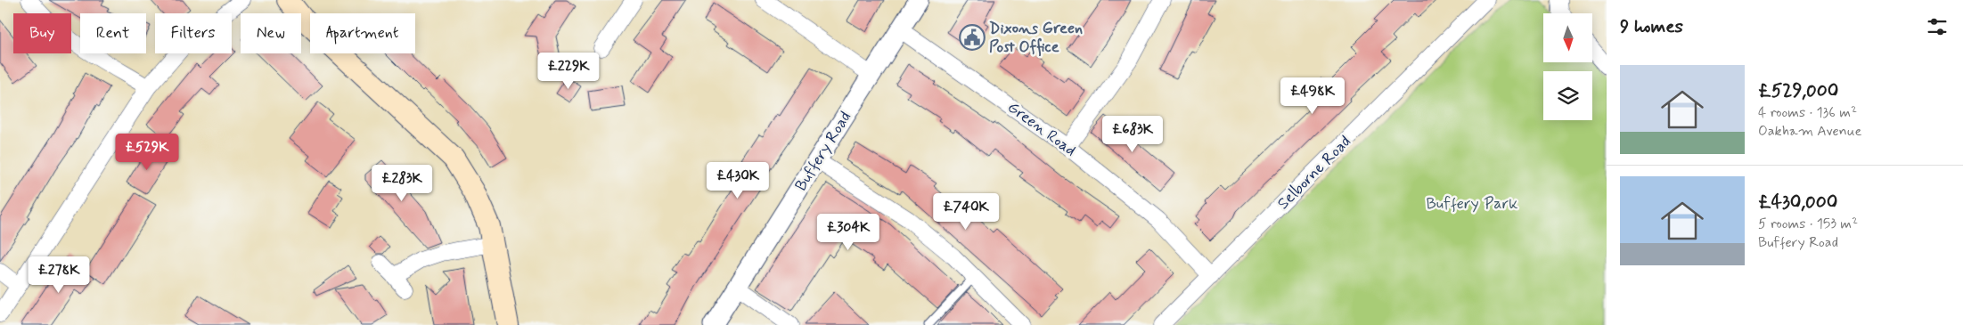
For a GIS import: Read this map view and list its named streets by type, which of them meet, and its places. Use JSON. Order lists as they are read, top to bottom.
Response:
{
  "streets": {
    "street": ["Green Road", "Buffery Road", "Selborne Road"]
  },
  "crossings": [
    ["Green Road", "Buffery Road"],
    ["Green Road", "Selborne Road"]
  ],
  "parks": ["Buffery Park"],
  "places": {
    "public building": ["Dixons Green Post Office"]
  },
  "north": "bottom",
  "page": {
    "heading": "9 homes",
    "chip": [
      "Buy",
      "Rent",
      "Filters",
      "New",
      "Apartment"
    ],
    "price": [
      "£229K",
      "£498K",
      "£683K",
      "£529K",
      "£430K",
      "£283K",
      "£740K",
      "£304K",
      "£278K"
    ],
    "list": [
      {
        "name": "£529,000",
        "note": "4 rooms · 136 m² · Oakham Avenue"
      },
      {
        "name": "£430,000",
        "note": "5 rooms · 153 m² · Buffery Road"
      }
    ]
  }
}
